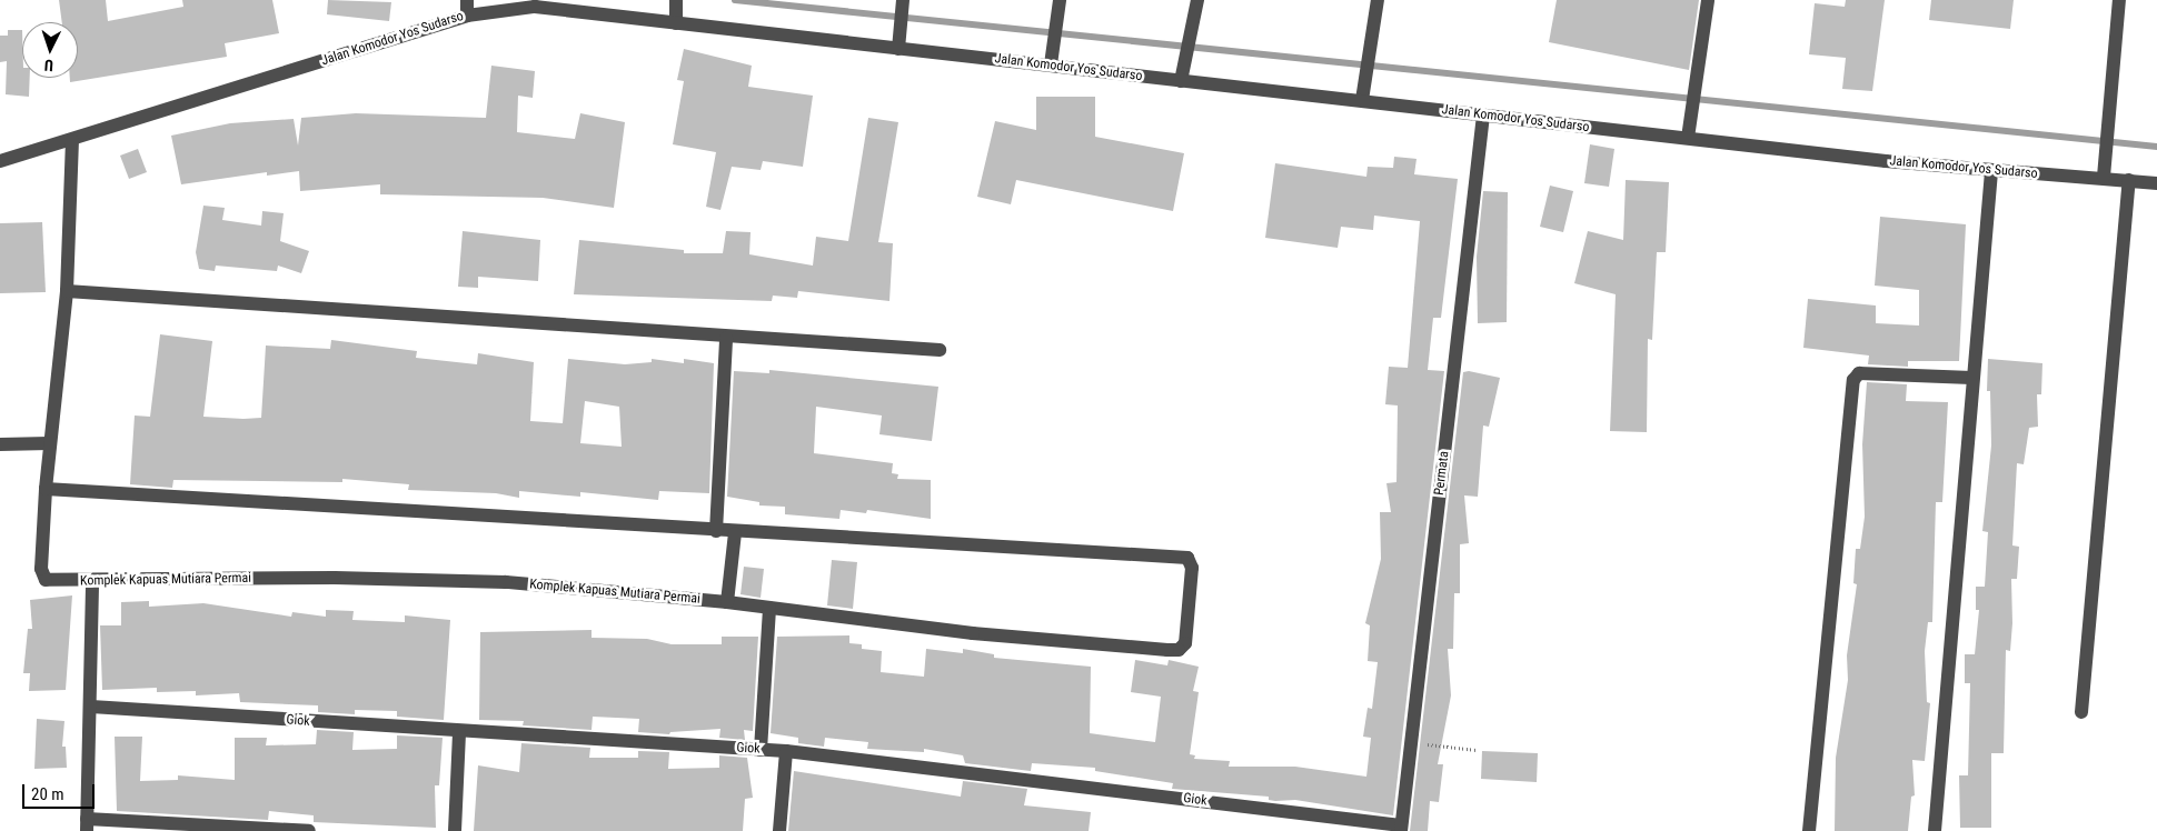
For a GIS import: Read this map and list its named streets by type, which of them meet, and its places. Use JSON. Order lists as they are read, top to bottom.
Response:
{
  "streets": {
    "street": [
      "Jalan Komodor Yos Sudarso",
      "Permata",
      "Komplek Kapuas Mutiara Permai",
      "Giok"
    ]
  },
  "crossings": [
    ["Jalan Komodor Yos Sudarso", "Permata"],
    ["Jalan Komodor Yos Sudarso", "Komplek Kapuas Mutiara Permai"],
    ["Permata", "Giok"]
  ],
  "scale_bar": "20 m",
  "north": "bottom"
}
